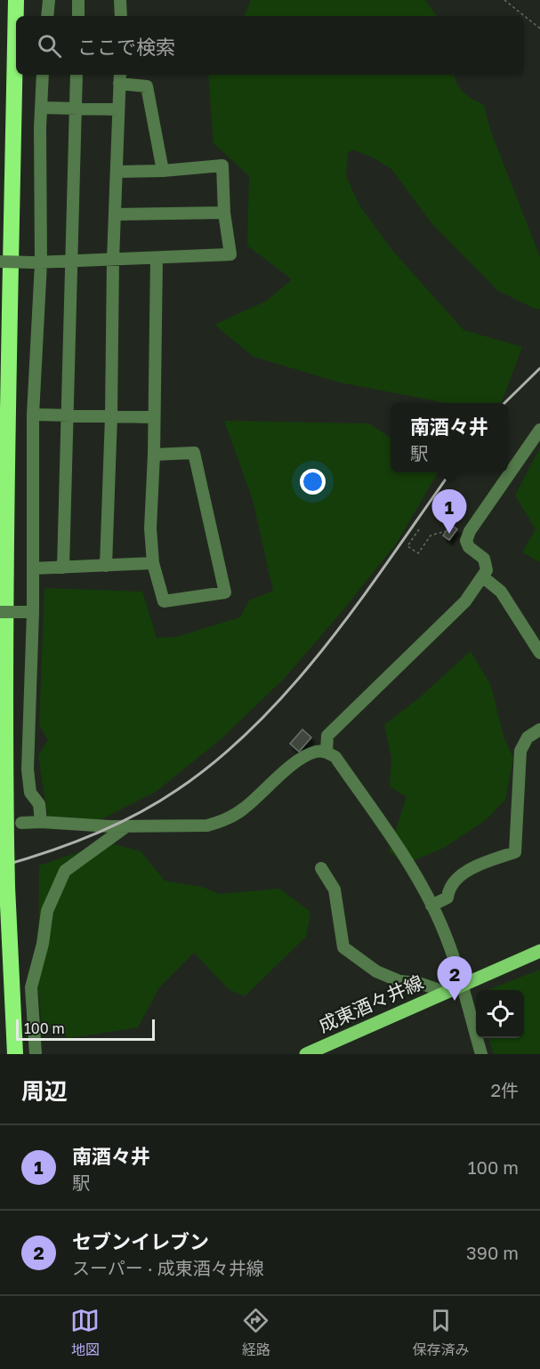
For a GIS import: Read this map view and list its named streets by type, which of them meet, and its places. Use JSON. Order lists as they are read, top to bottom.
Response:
{
  "streets": {
    "main road": ["成東酒々井線"]
  },
  "scale_bar": "100 m",
  "page": {
    "search": "ここで検索",
    "popup": ["南酒々井", "駅"],
    "pins": ["1", "2"],
    "scale": "100 m",
    "heading": ["周辺", "2件"],
    "list": [
      {
        "mark": "1",
        "name": "南酒々井",
        "note": "駅",
        "value": "100 m"
      },
      {
        "mark": "2",
        "name": "セブンイレブン",
        "note": "スーパー · 成東酒々井線",
        "value": "390 m"
      }
    ],
    "nav": ["地図", "経路", "保存済み"]
  }
}
